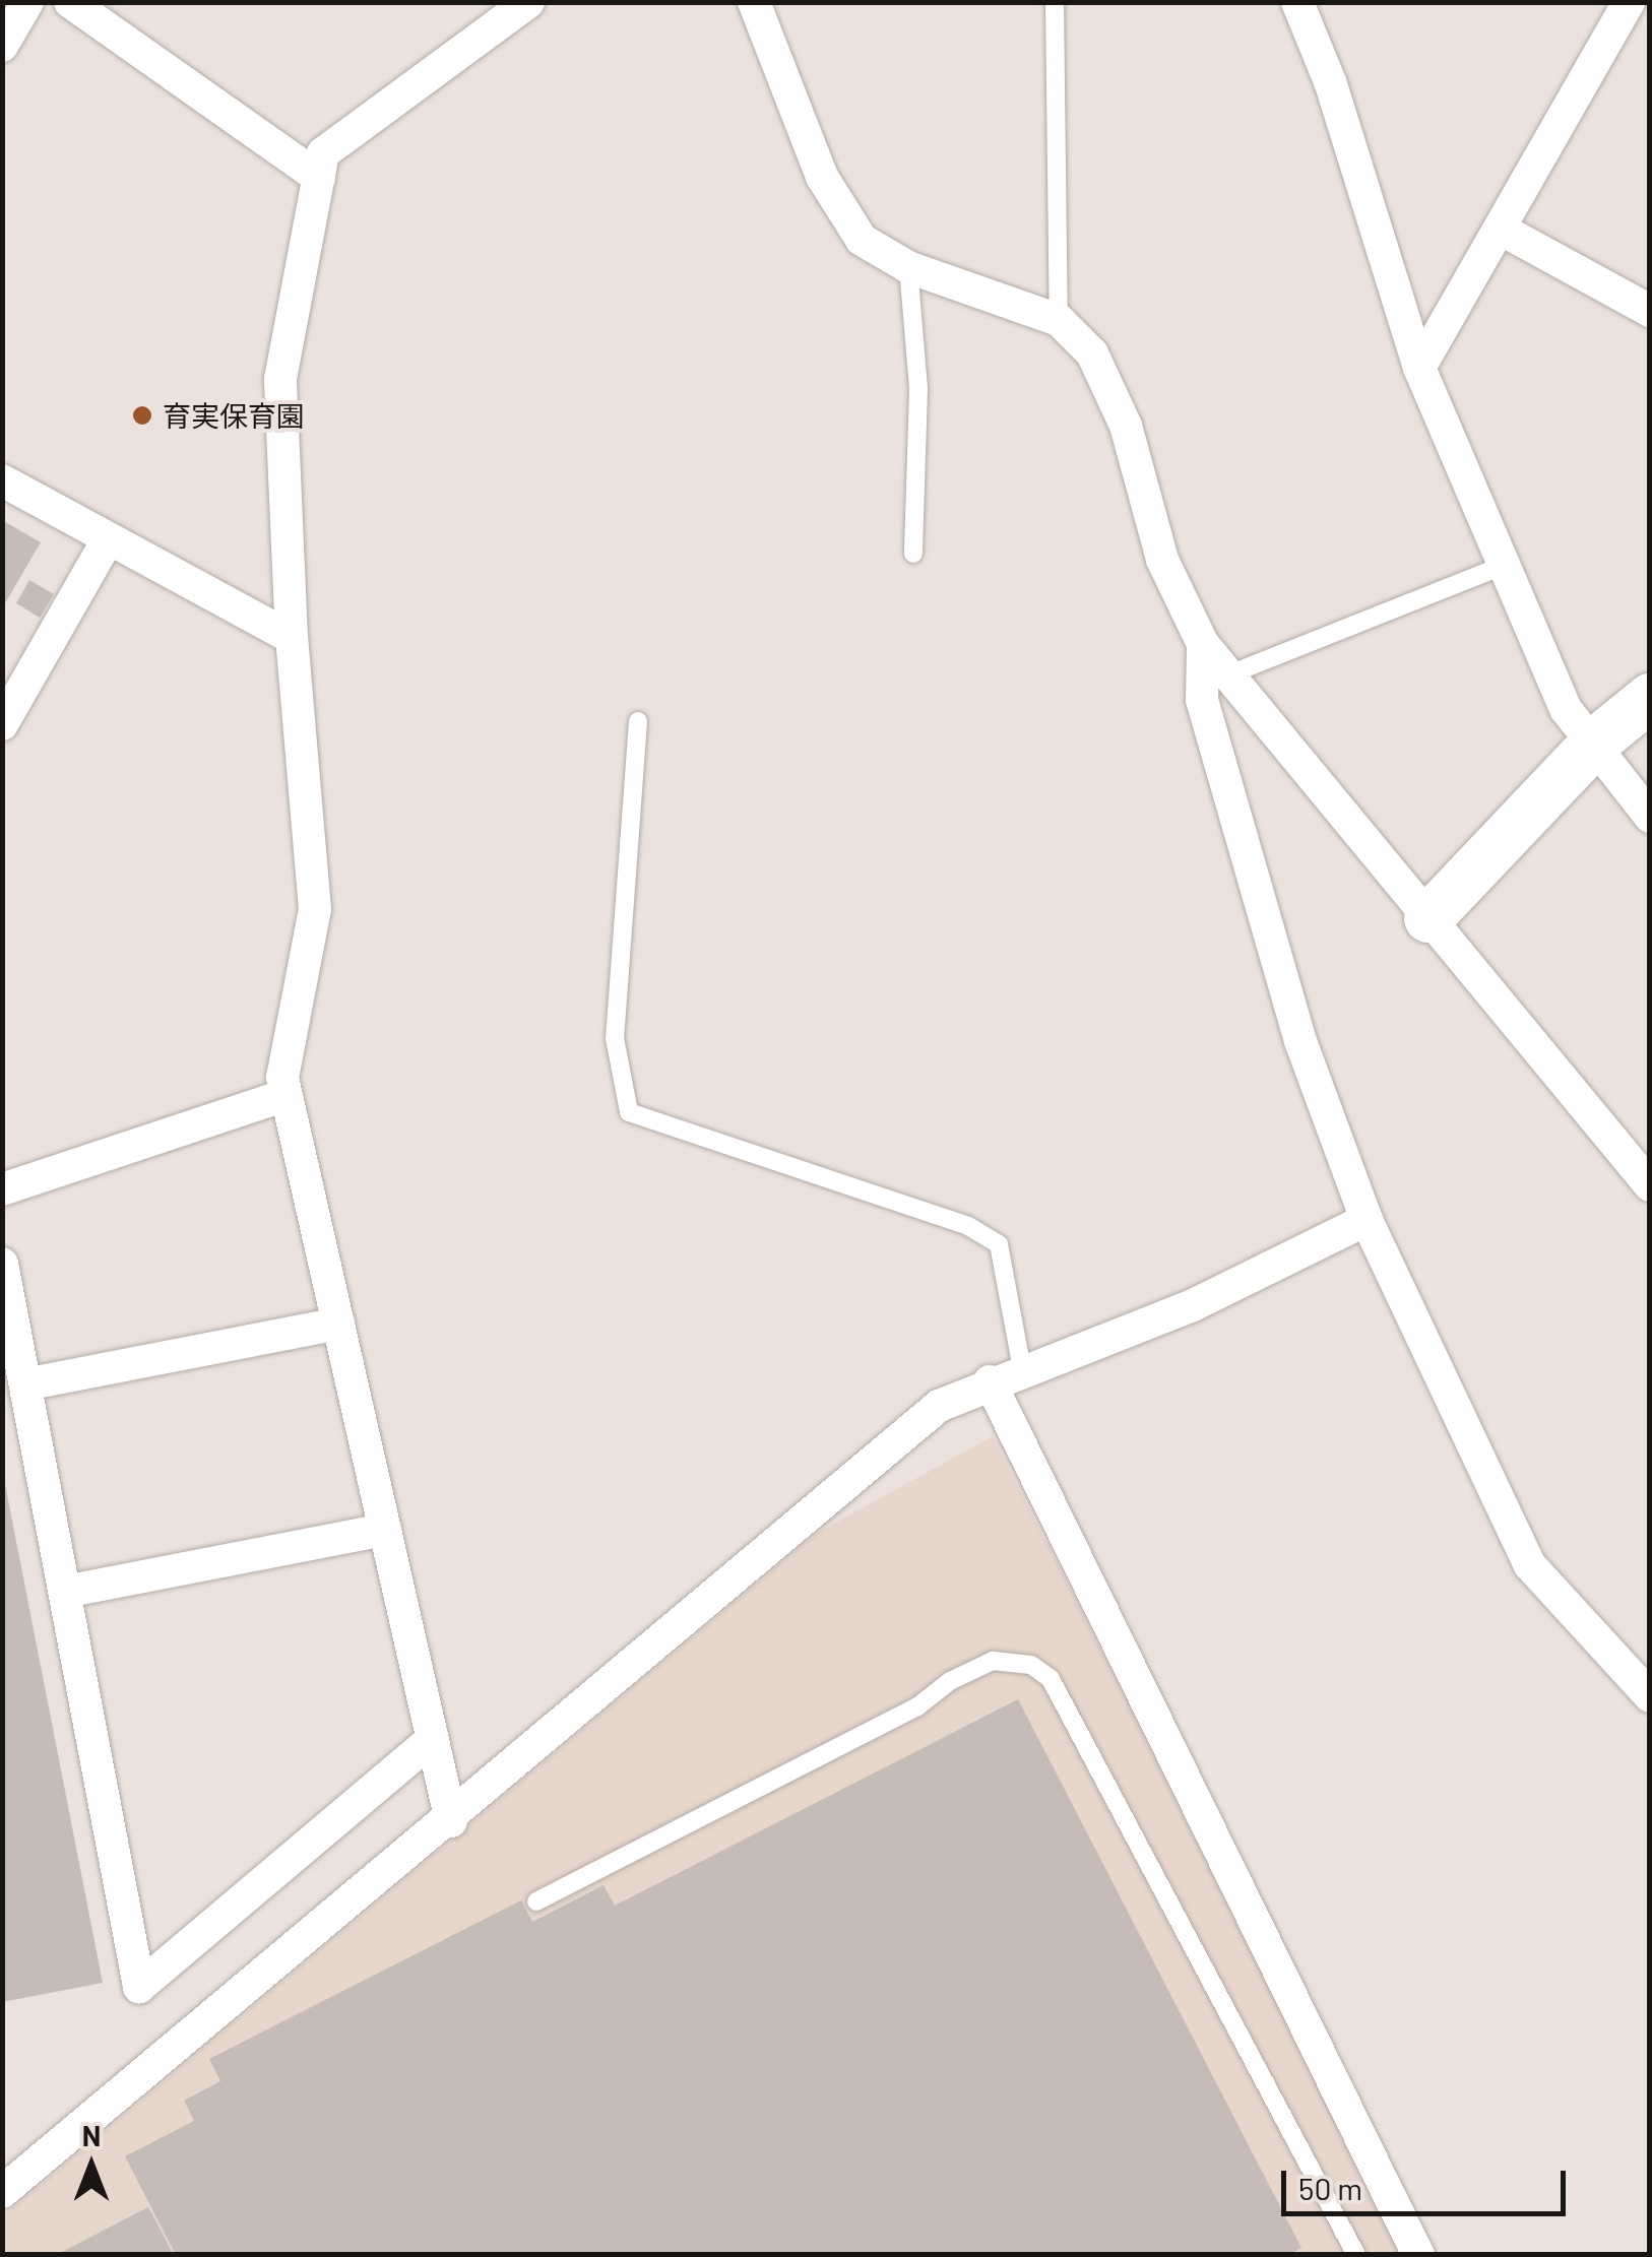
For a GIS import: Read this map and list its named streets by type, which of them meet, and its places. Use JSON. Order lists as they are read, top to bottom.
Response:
{
  "places": ["育実保育園"],
  "scale_bar": "50 m",
  "north": "top"
}
